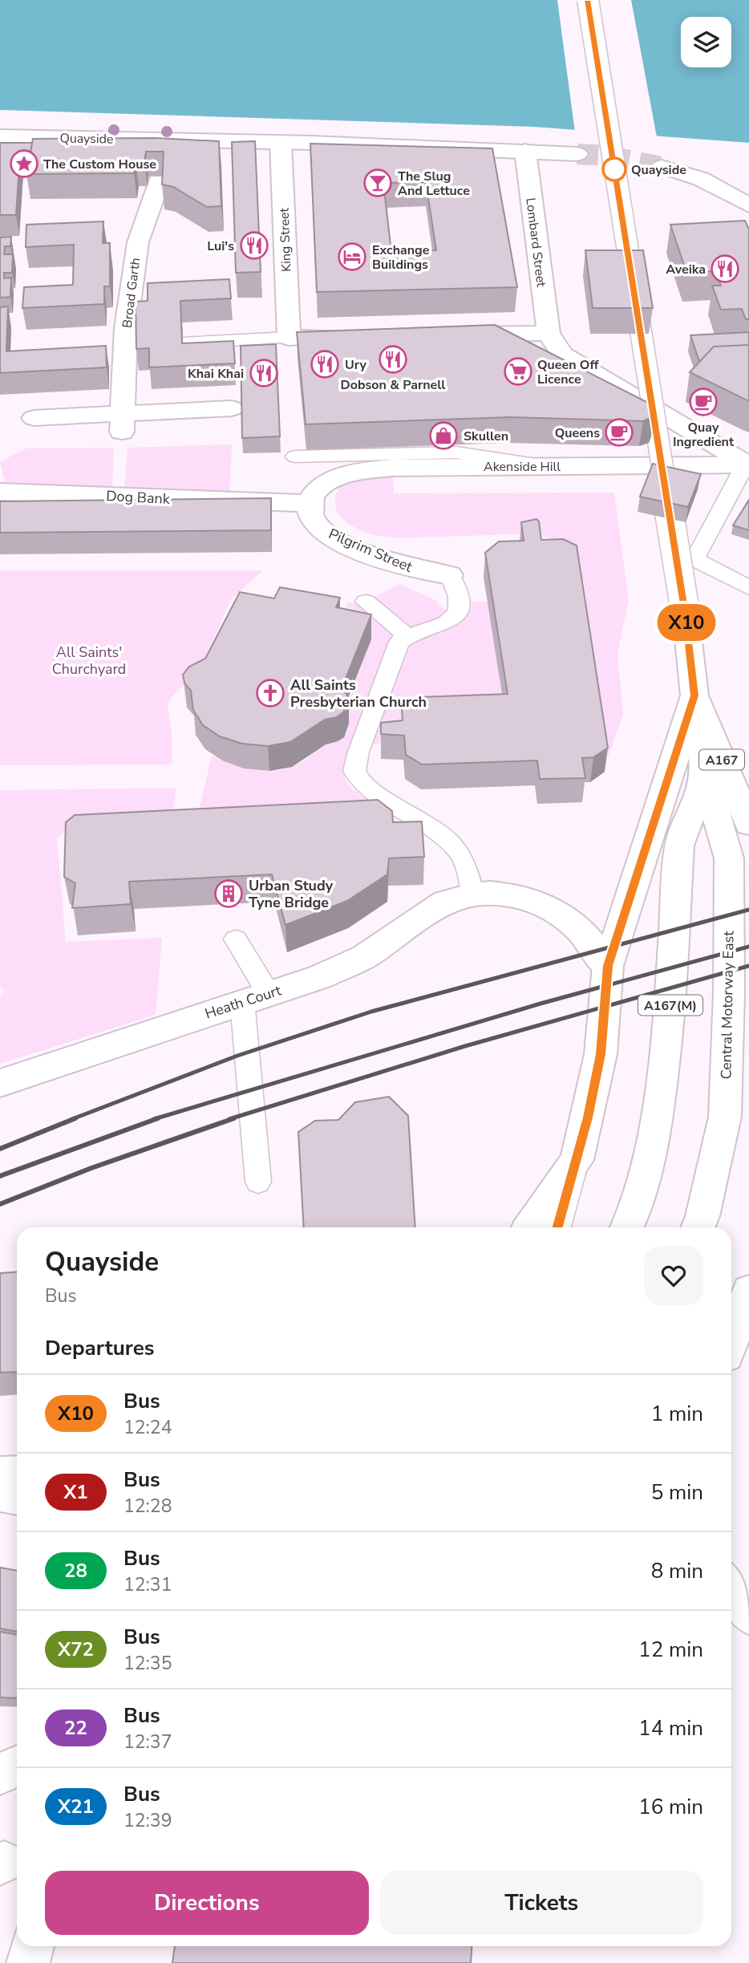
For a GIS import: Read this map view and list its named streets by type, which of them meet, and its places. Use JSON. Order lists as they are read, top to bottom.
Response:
{
  "streets": {
    "main road": [
      "Quayside",
      "King Street",
      "Lombard Street",
      "Broad Garth",
      "Akenside Hill",
      "Dog Bank",
      "Pilgrim Street",
      "A167",
      "Heath Court",
      "A167(M)",
      "Central Motorway East"
    ]
  },
  "crossings": [
    ["Quayside", "King Street"],
    ["Quayside", "Lombard Street"],
    ["Akenside Hill", "Dog Bank"],
    ["Akenside Hill", "Pilgrim Street"],
    ["Dog Bank", "Pilgrim Street"],
    ["A167", "Central Motorway East"]
  ],
  "parks": ["All Saints' Churchyard"],
  "places": {
    "place": ["The Custom House"],
    "other": ["Quayside"],
    "bar": ["The Slug And Lettuce"],
    "restaurant": [
      "Lui's",
      "Aveika",
      "Dobson & Parnell",
      "Ury",
      "Khai Khai"
    ],
    "hotel": ["Exchange Buildings"],
    "supermarket": ["Queen Off Licence"],
    "cafe": ["Quay Ingredient", "Queens"],
    "shop": ["Skullen"],
    "church": ["All Saints Presbyterian Church"],
    "building": ["Urban Study Tyne Bridge"]
  },
  "lines": ["bus line X10"],
  "page": {
    "on_map": "X10",
    "heading": [
      ["Quayside", "Bus"],
      "Departures"
    ],
    "list": [
      {
        "mark": "X10",
        "name": "Bus",
        "note": "12:24",
        "value": "1 min"
      },
      {
        "mark": "X1",
        "name": "Bus",
        "note": "12:28",
        "value": "5 min"
      },
      {
        "mark": "28",
        "name": "Bus",
        "note": "12:31",
        "value": "8 min"
      },
      {
        "mark": "X72",
        "name": "Bus",
        "note": "12:35",
        "value": "12 min"
      },
      {
        "mark": "22",
        "name": "Bus",
        "note": "12:37",
        "value": "14 min"
      },
      {
        "mark": "X21",
        "name": "Bus",
        "note": "12:39",
        "value": "16 min"
      }
    ],
    "buttons": ["Directions", "Tickets"]
  }
}
